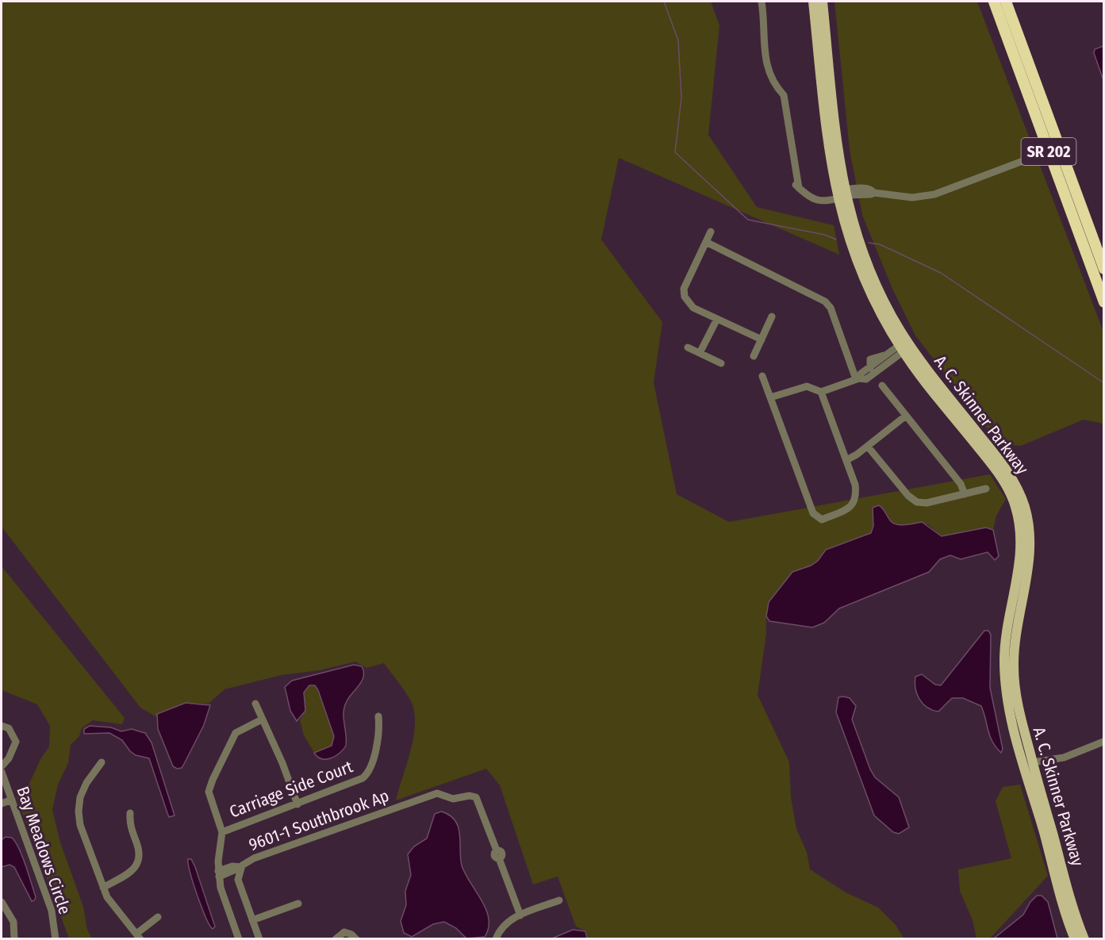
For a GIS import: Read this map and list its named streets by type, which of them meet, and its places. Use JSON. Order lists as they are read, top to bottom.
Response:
{
  "streets": {
    "highway": ["SR 202"],
    "main road": ["A. C. Skinner Parkway"],
    "street": ["Carriage Side Court", "9601-1 Southbrook Ap", "Bay Meadows Circle"]
  }
}
